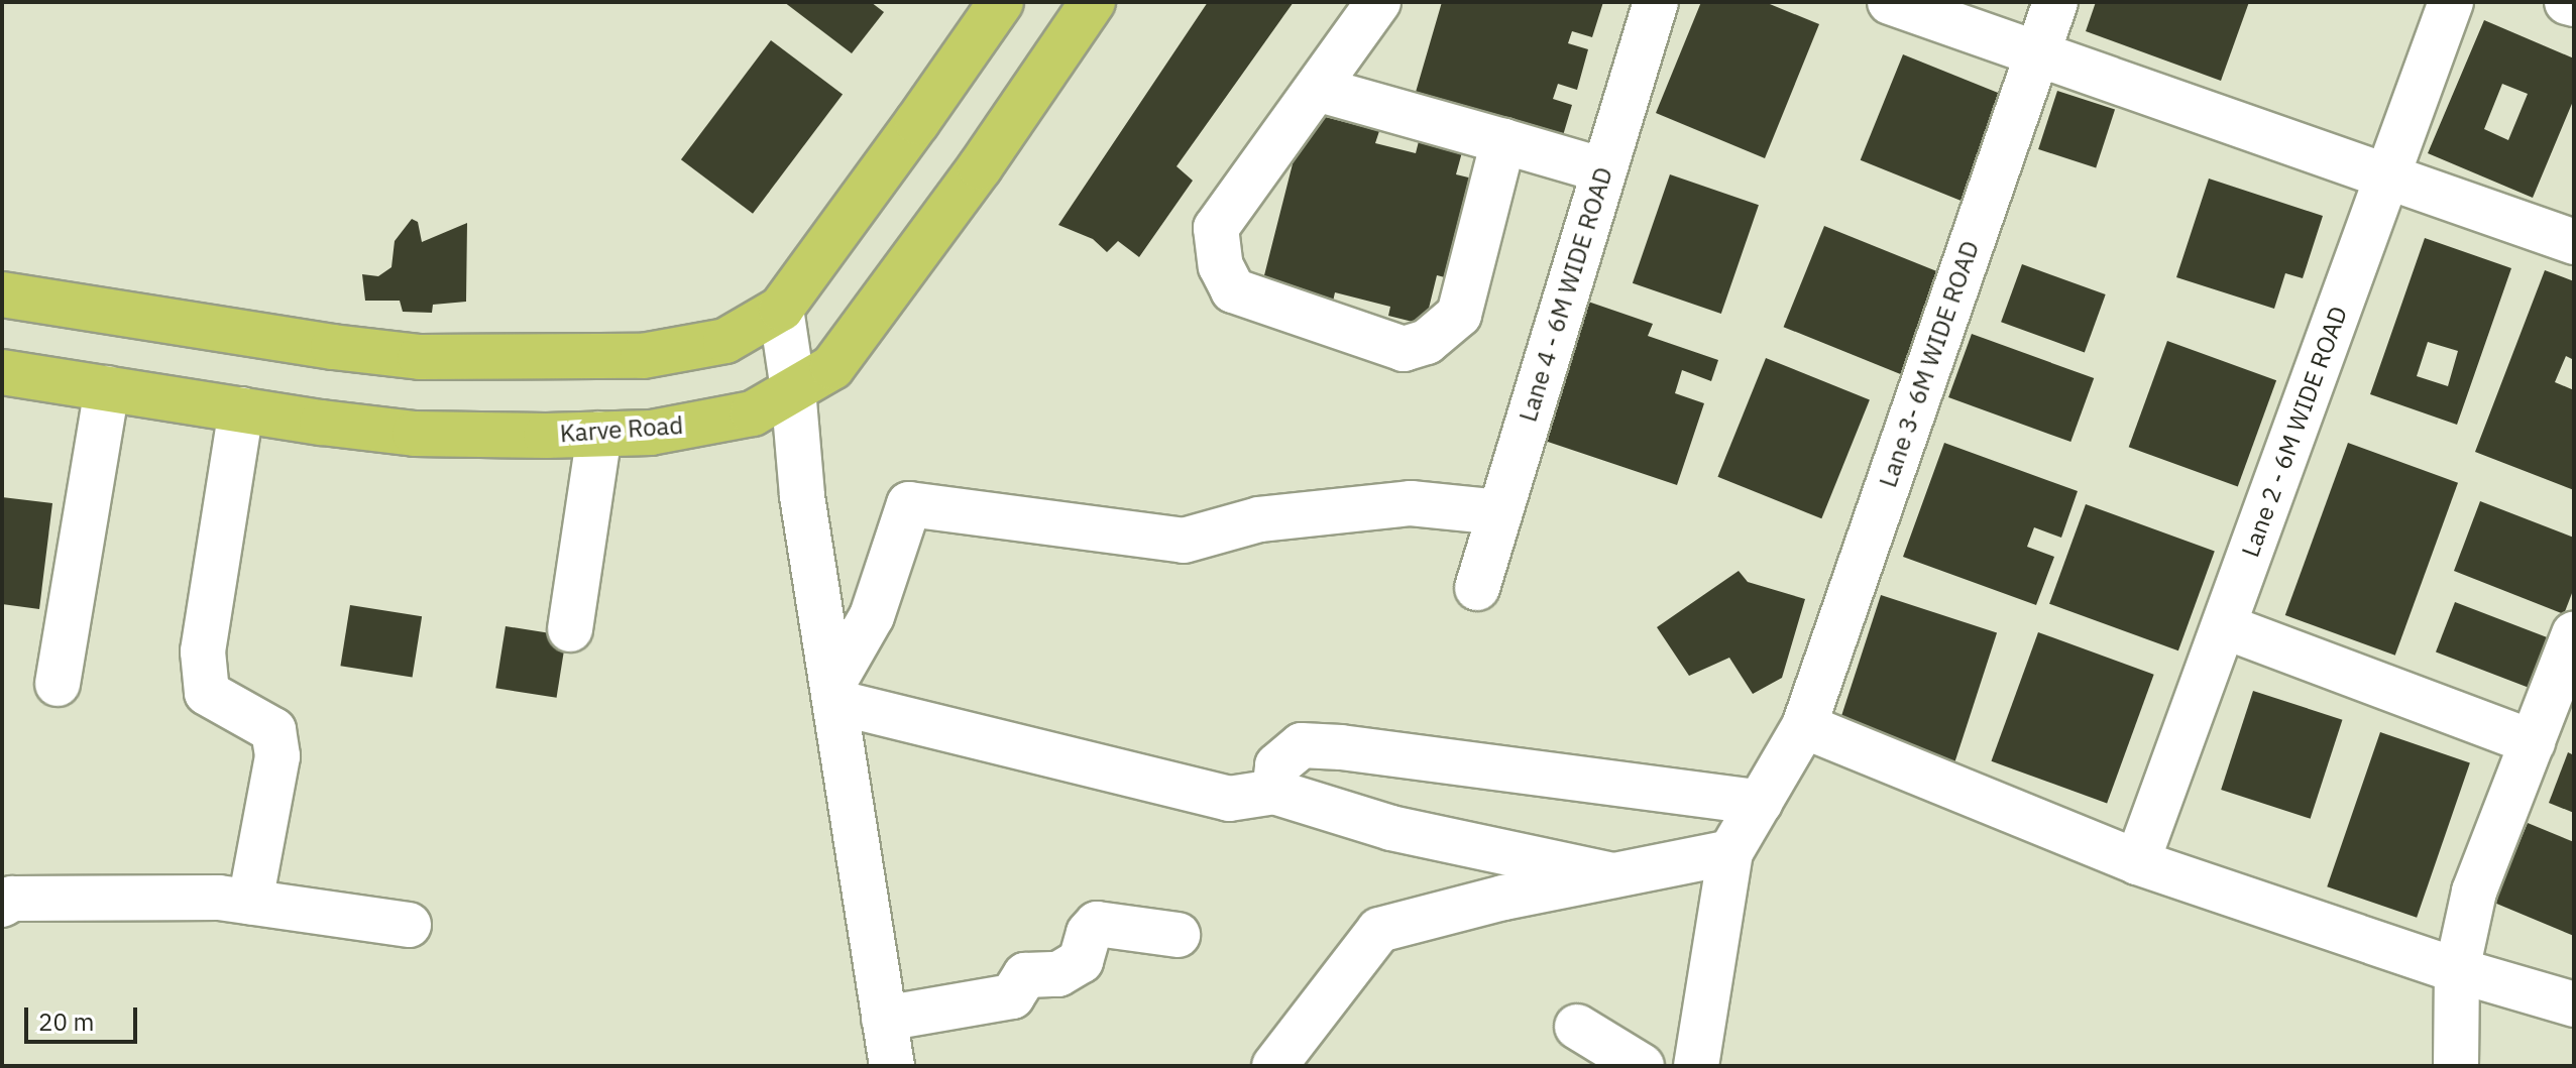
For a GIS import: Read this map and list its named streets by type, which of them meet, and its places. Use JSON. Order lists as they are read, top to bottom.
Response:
{
  "streets": {
    "main road": ["Karve Road"],
    "street": ["Lane 4 - 6M WIDE ROAD", "Lane 3- 6M WIDE ROAD", "Lane 2 - 6M WIDE ROAD"]
  },
  "scale_bar": "20 m"
}
